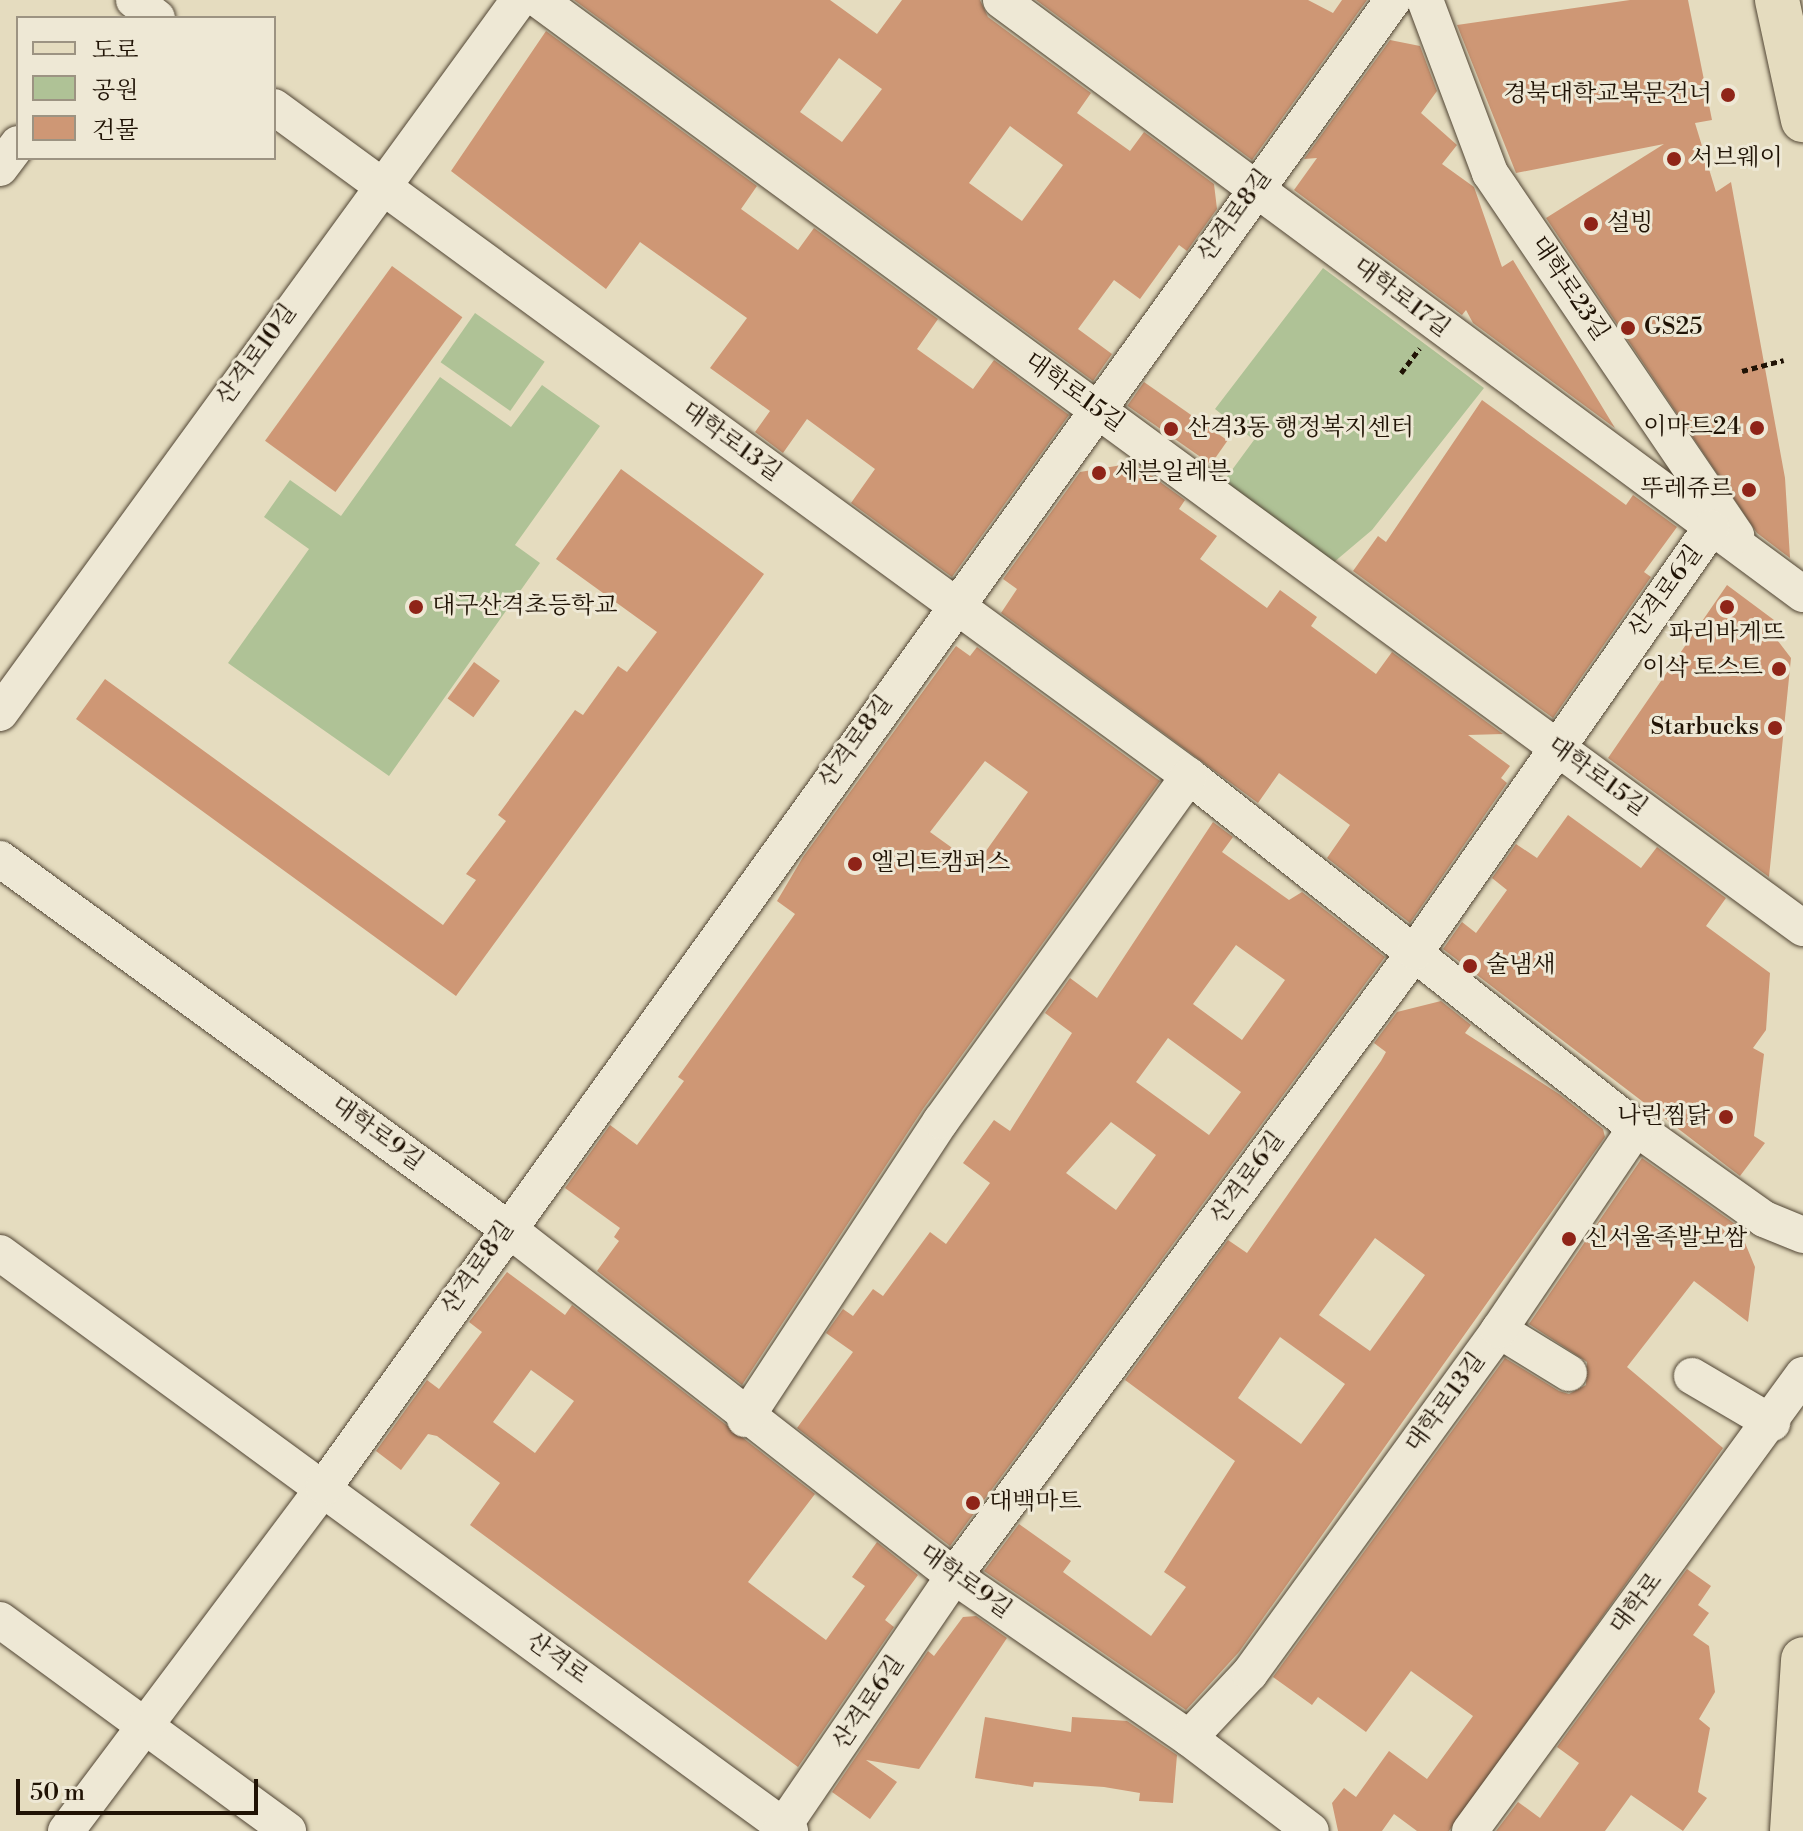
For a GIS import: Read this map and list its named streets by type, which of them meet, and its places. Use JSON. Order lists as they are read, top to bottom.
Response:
{
  "streets": {
    "street": [
      "산격로8길",
      "대학로23길",
      "대학로17길",
      "산격로10길",
      "대학로15길",
      "대학로13길",
      "산격로6길",
      "대학로9길",
      "대학로",
      "산격로"
    ]
  },
  "crossings": [
    ["산격로8길", "대학로17길"],
    ["산격로8길", "대학로15길"],
    ["산격로8길", "대학로13길"],
    ["산격로8길", "대학로9길"],
    ["산격로8길", "산격로"],
    ["대학로23길", "대학로17길"],
    ["대학로17길", "산격로6길"],
    ["산격로10길", "대학로13길"],
    ["대학로15길", "산격로6길"],
    ["대학로13길", "산격로6길"],
    ["대학로13길", "대학로9길"],
    ["산격로6길", "대학로9길"],
    ["산격로6길", "산격로"]
  ],
  "places": [
    "경북대학교북문건너",
    "서브웨이",
    "설빙",
    "GS25",
    "이마트24",
    "산격3동 행정복지센터",
    "세븐일레븐",
    "뚜레쥬르",
    "대구산격초등학교",
    "파리바게뜨",
    "이삭 토스트",
    "Starbucks",
    "엘리트캠퍼스",
    "술냄새",
    "나린찜닭",
    "신서울족발보쌈",
    "대백마트"
  ],
  "legend": ["도로", "공원", "건물"],
  "scale_bar": "50 m"
}
